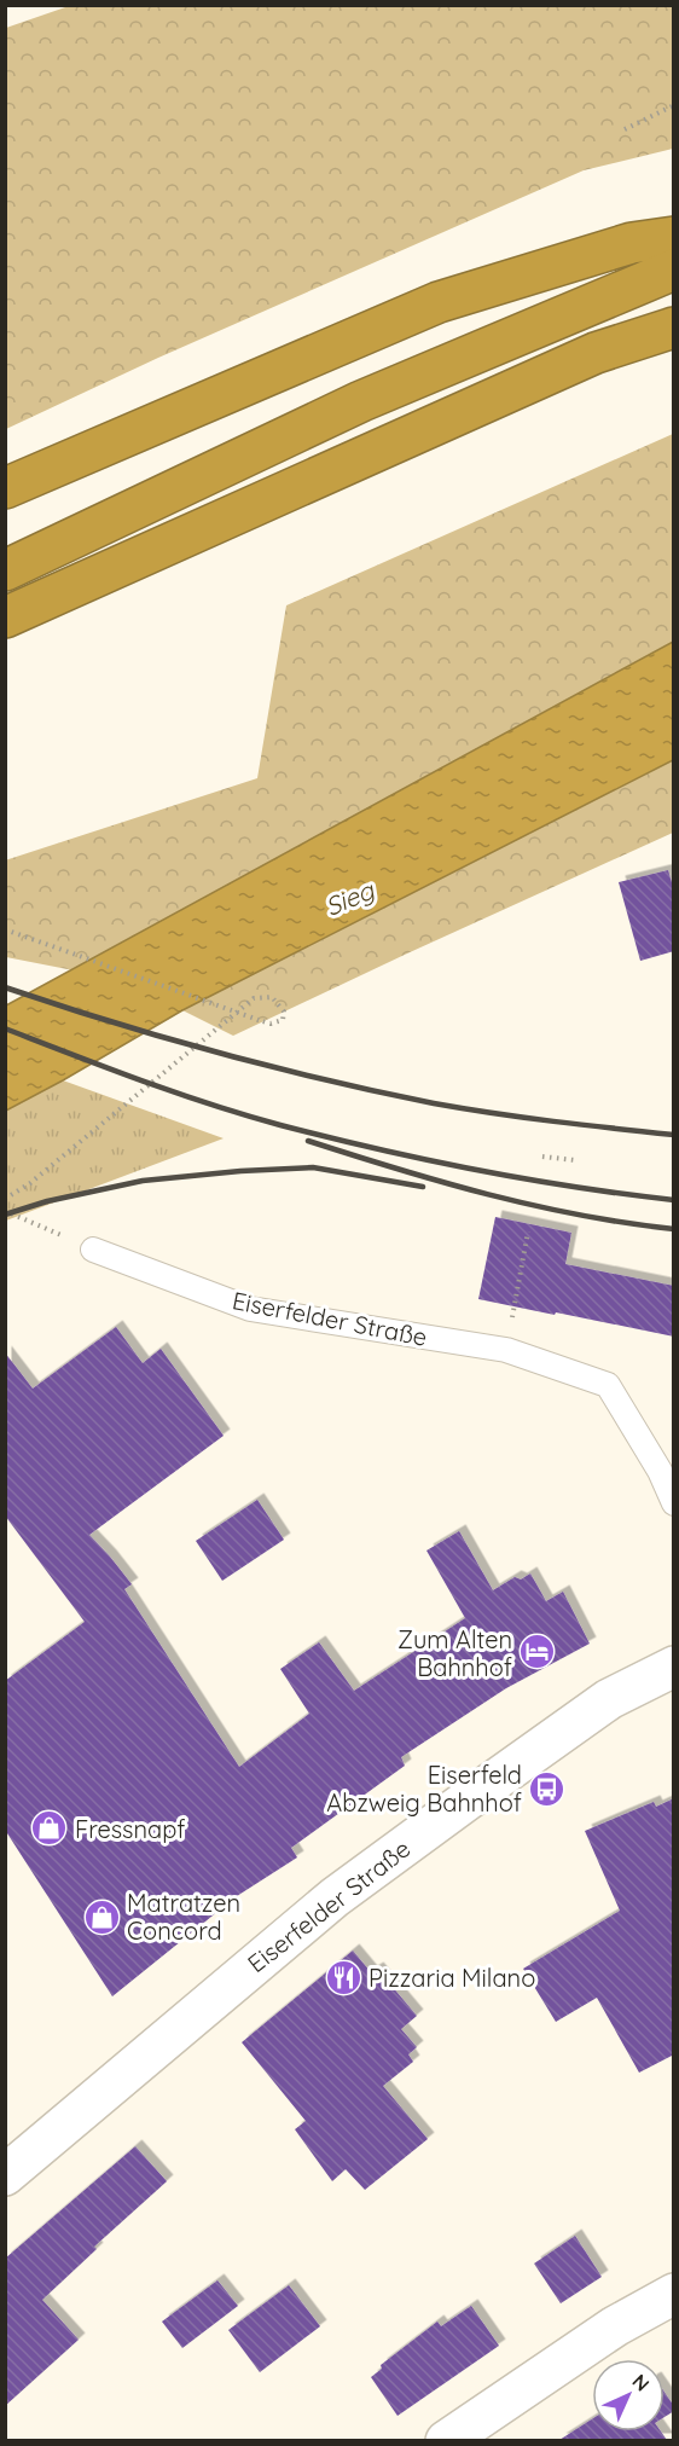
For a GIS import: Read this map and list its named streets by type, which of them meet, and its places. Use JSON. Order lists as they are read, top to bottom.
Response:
{
  "streets": {
    "main road": ["Eiserfelder Straße"]
  },
  "water": ["Sieg"],
  "places": {
    "hotel": ["Zum Alten Bahnhof"],
    "bus stop": ["Eiserfeld Abzweig Bahnhof"],
    "shop": ["Fressnapf", "Matratzen Concord"],
    "restaurant": ["Pizzaria Milano"]
  },
  "north": "top right"
}
